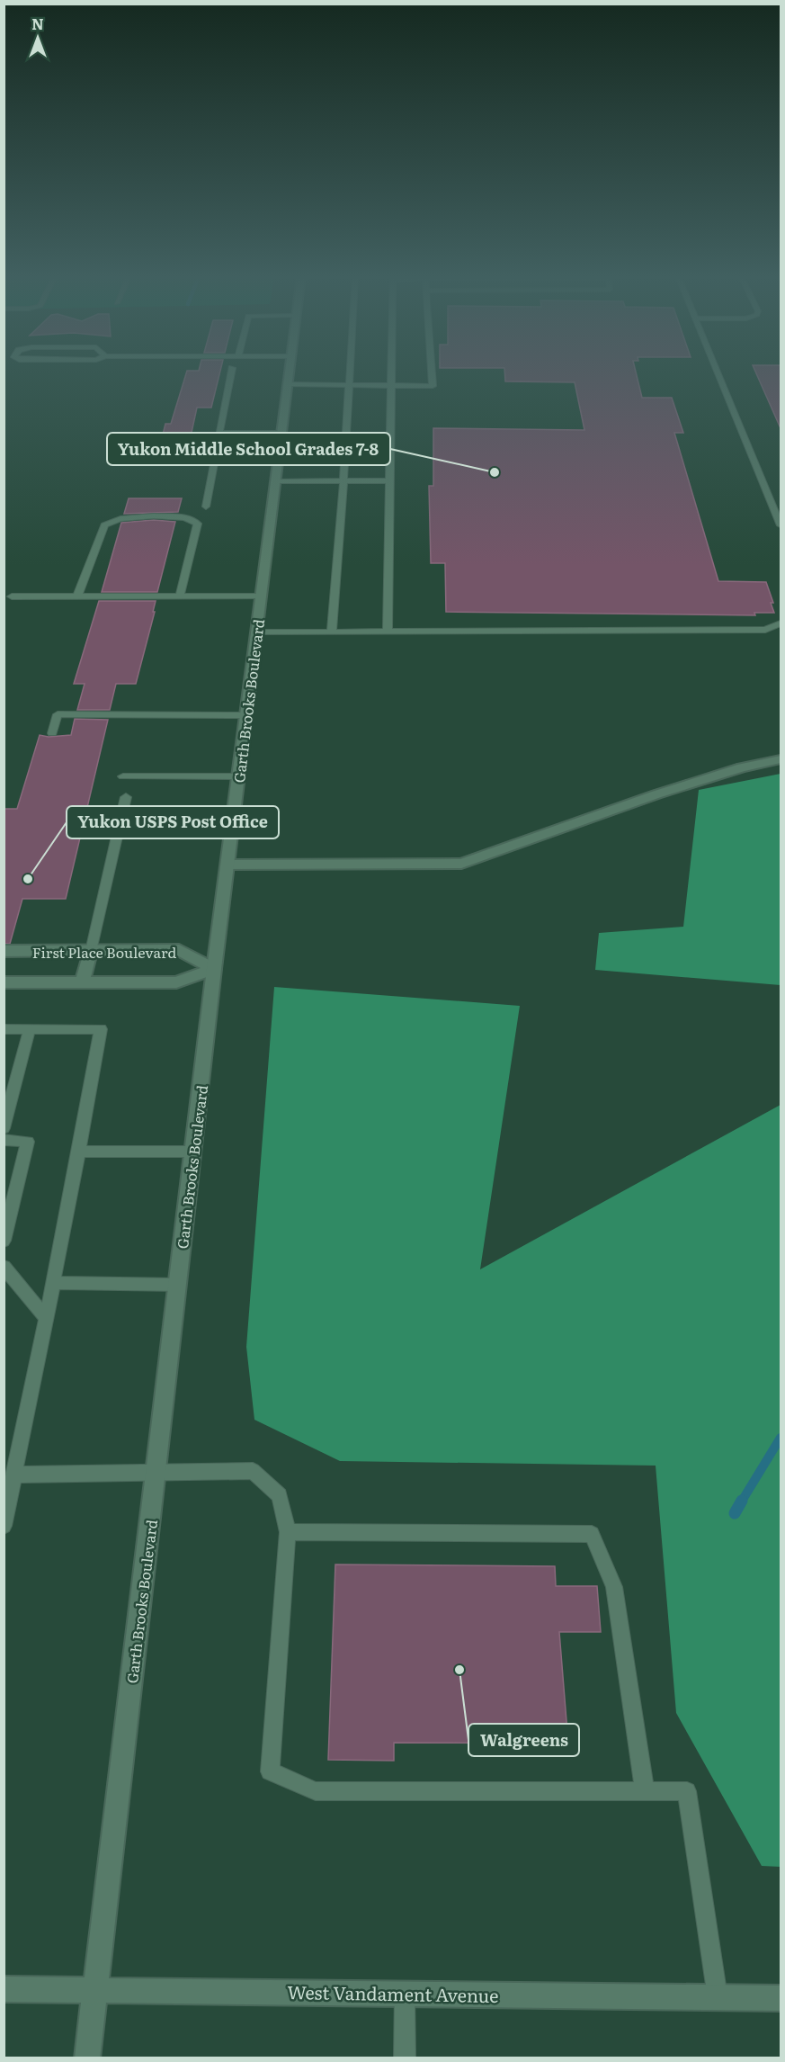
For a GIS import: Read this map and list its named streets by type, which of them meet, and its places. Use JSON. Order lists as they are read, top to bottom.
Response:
{
  "streets": {
    "street": ["Garth Brooks Boulevard", "First Place Boulevard", "West Vandament Avenue"]
  },
  "crossings": [
    ["Garth Brooks Boulevard", "First Place Boulevard"],
    ["Garth Brooks Boulevard", "West Vandament Avenue"]
  ],
  "places": ["Yukon Middle School Grades 7-8", "Yukon USPS Post Office", "Walgreens"],
  "north": "top"
}
